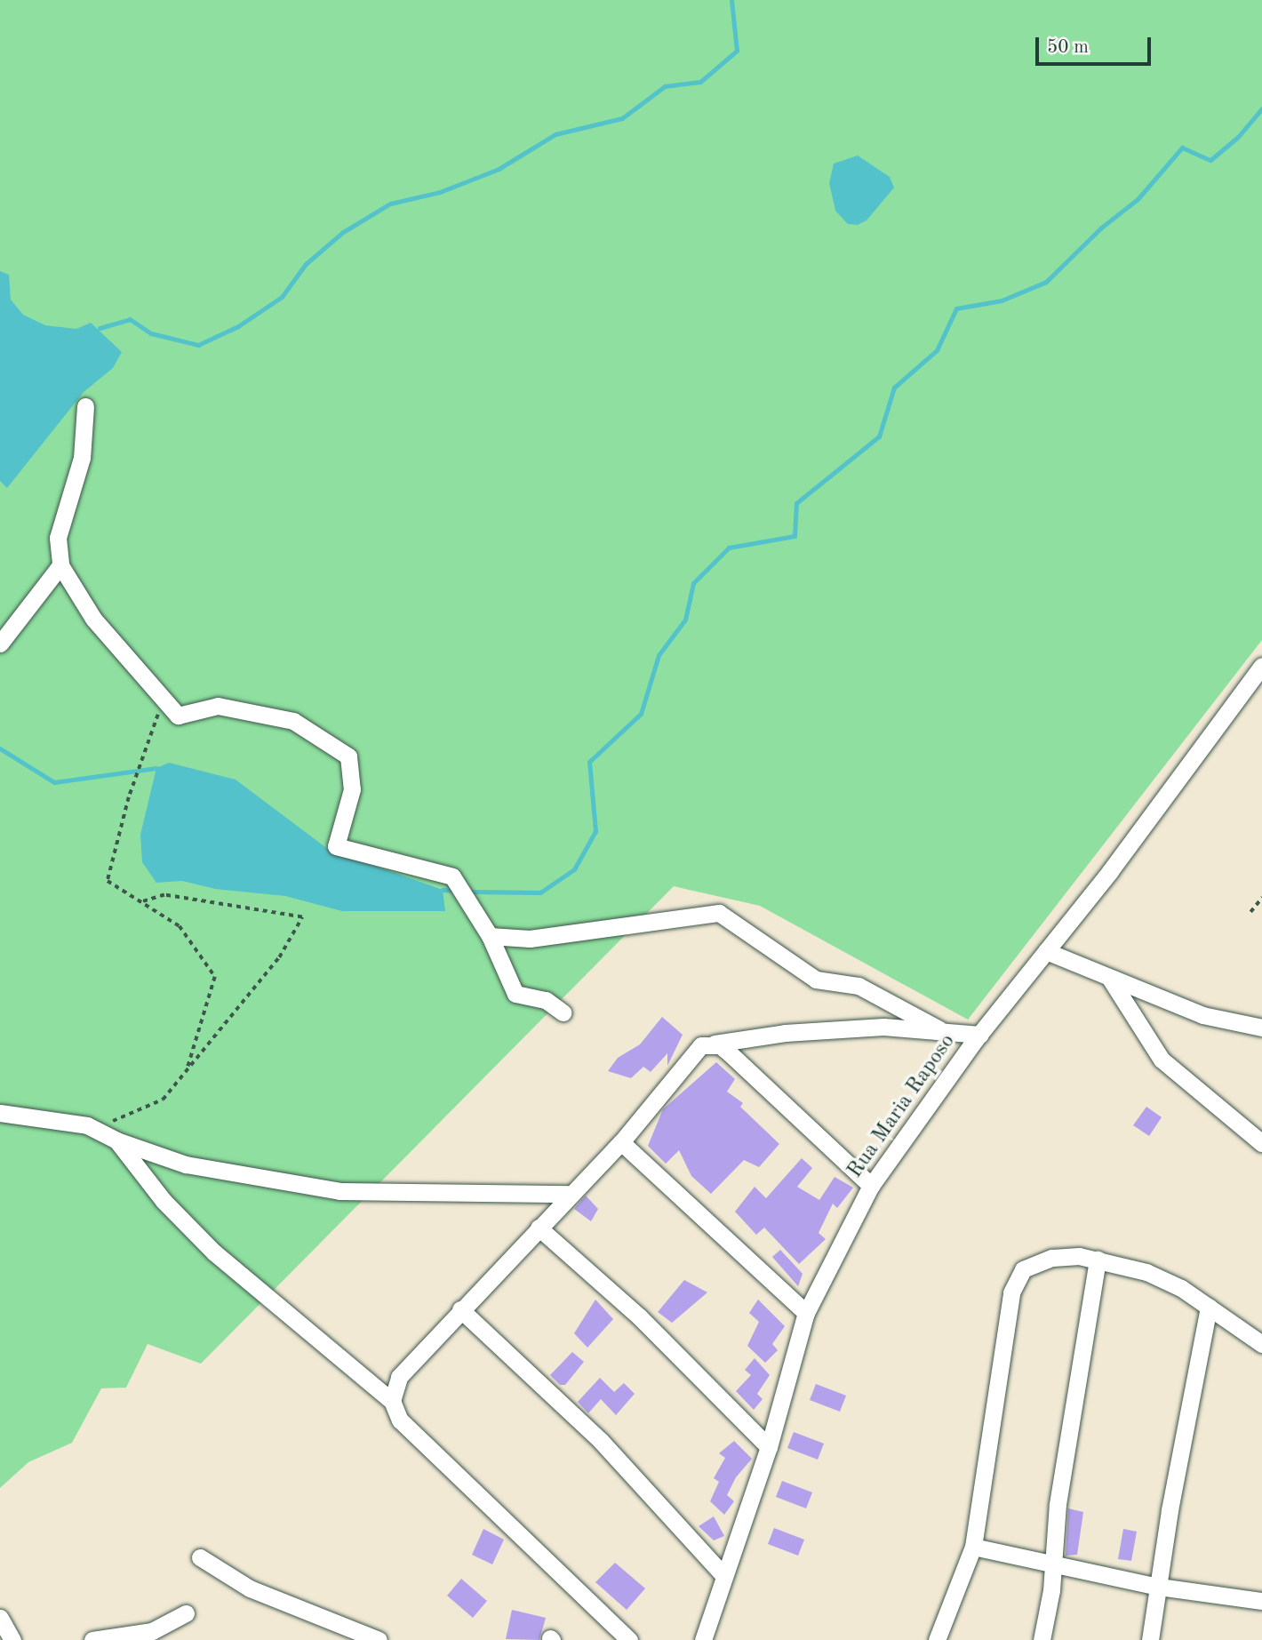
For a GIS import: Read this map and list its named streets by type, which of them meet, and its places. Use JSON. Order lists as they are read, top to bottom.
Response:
{
  "streets": {
    "street": ["Rua Maria Raposo"]
  },
  "scale_bar": "50 m"
}
